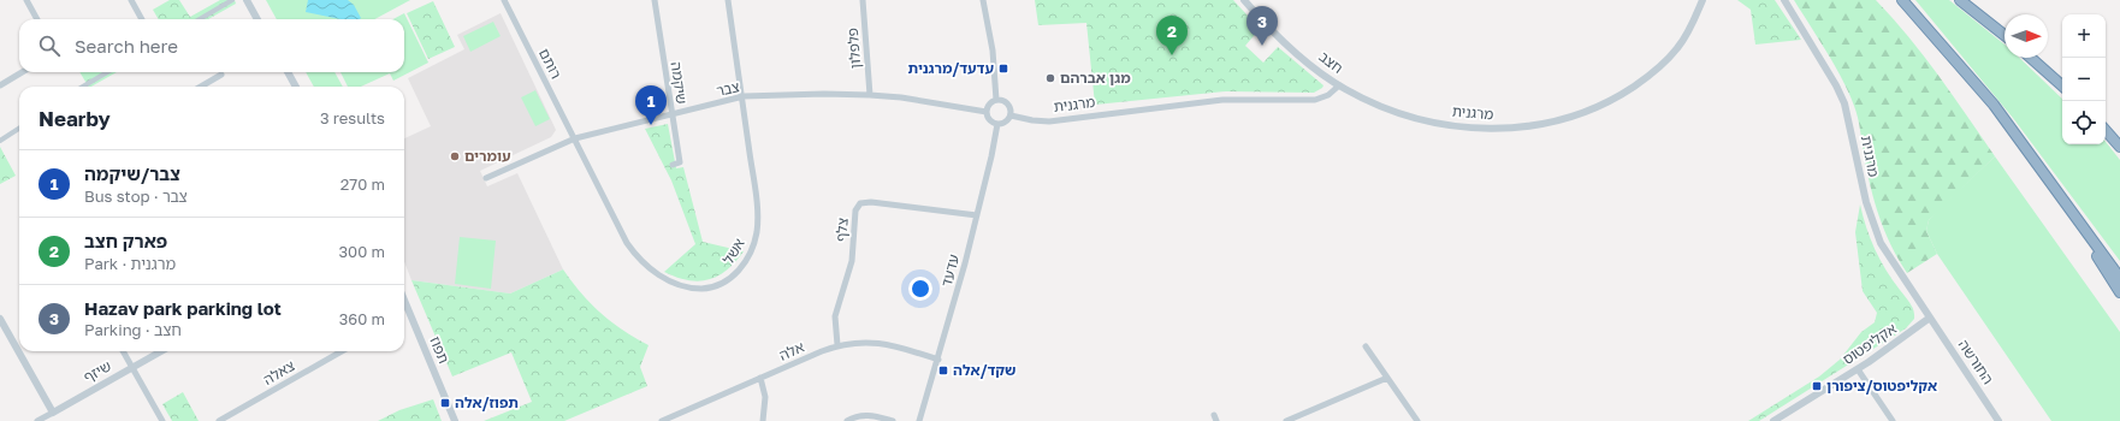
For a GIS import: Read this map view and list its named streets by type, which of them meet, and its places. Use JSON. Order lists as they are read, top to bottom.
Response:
{
  "streets": {
    "street": [
      "פלפלון",
      "חצב",
      "רותם",
      "שיקמה",
      "צבר",
      "מרגנית",
      "צלף",
      "אשל",
      "עדעד",
      "אקליפטוס",
      "תפוז",
      "אלה",
      "החורשה",
      "שיזף",
      "צאלה"
    ]
  },
  "crossings": [
    ["פלפלון", "צבר"],
    ["חצב", "מרגנית"],
    ["רותם", "צבר"],
    ["רותם", "אשל"],
    ["שיקמה", "צבר"],
    ["צבר", "מרגנית"],
    ["צבר", "אשל"],
    ["צבר", "עדעד"],
    ["מרגנית", "עדעד"],
    ["מרגנית", "אקליפטוס"],
    ["מרגנית", "החורשה"],
    ["צלף", "עדעד"],
    ["צלף", "אלה"],
    ["עדעד", "אלה"],
    ["אקליפטוס", "החורשה"]
  ],
  "places": {
    "transit": [
      "עדעד/מרגנית",
      "שקד/אלה",
      "אקליפטוס/ציפורן",
      "תפוז/אלה"
    ],
    "other": ["מגן אברהם", "עומרים"]
  },
  "north": "right",
  "page": {
    "pins": ["3", "2", "1"],
    "map_buttons": ["+", "−"],
    "search": "Search here",
    "heading": ["Nearby", "3 results"],
    "list": [
      {
        "mark": "1",
        "name": "צבר/שיקמה",
        "note": "Bus stop · צבר",
        "value": "270 m"
      },
      {
        "mark": "2",
        "name": "פארק חצב",
        "note": "Park · מרגנית",
        "value": "300 m"
      },
      {
        "mark": "3",
        "name": "Hazav park parking lot",
        "note": "Parking · חצב",
        "value": "360 m"
      }
    ]
  }
}
